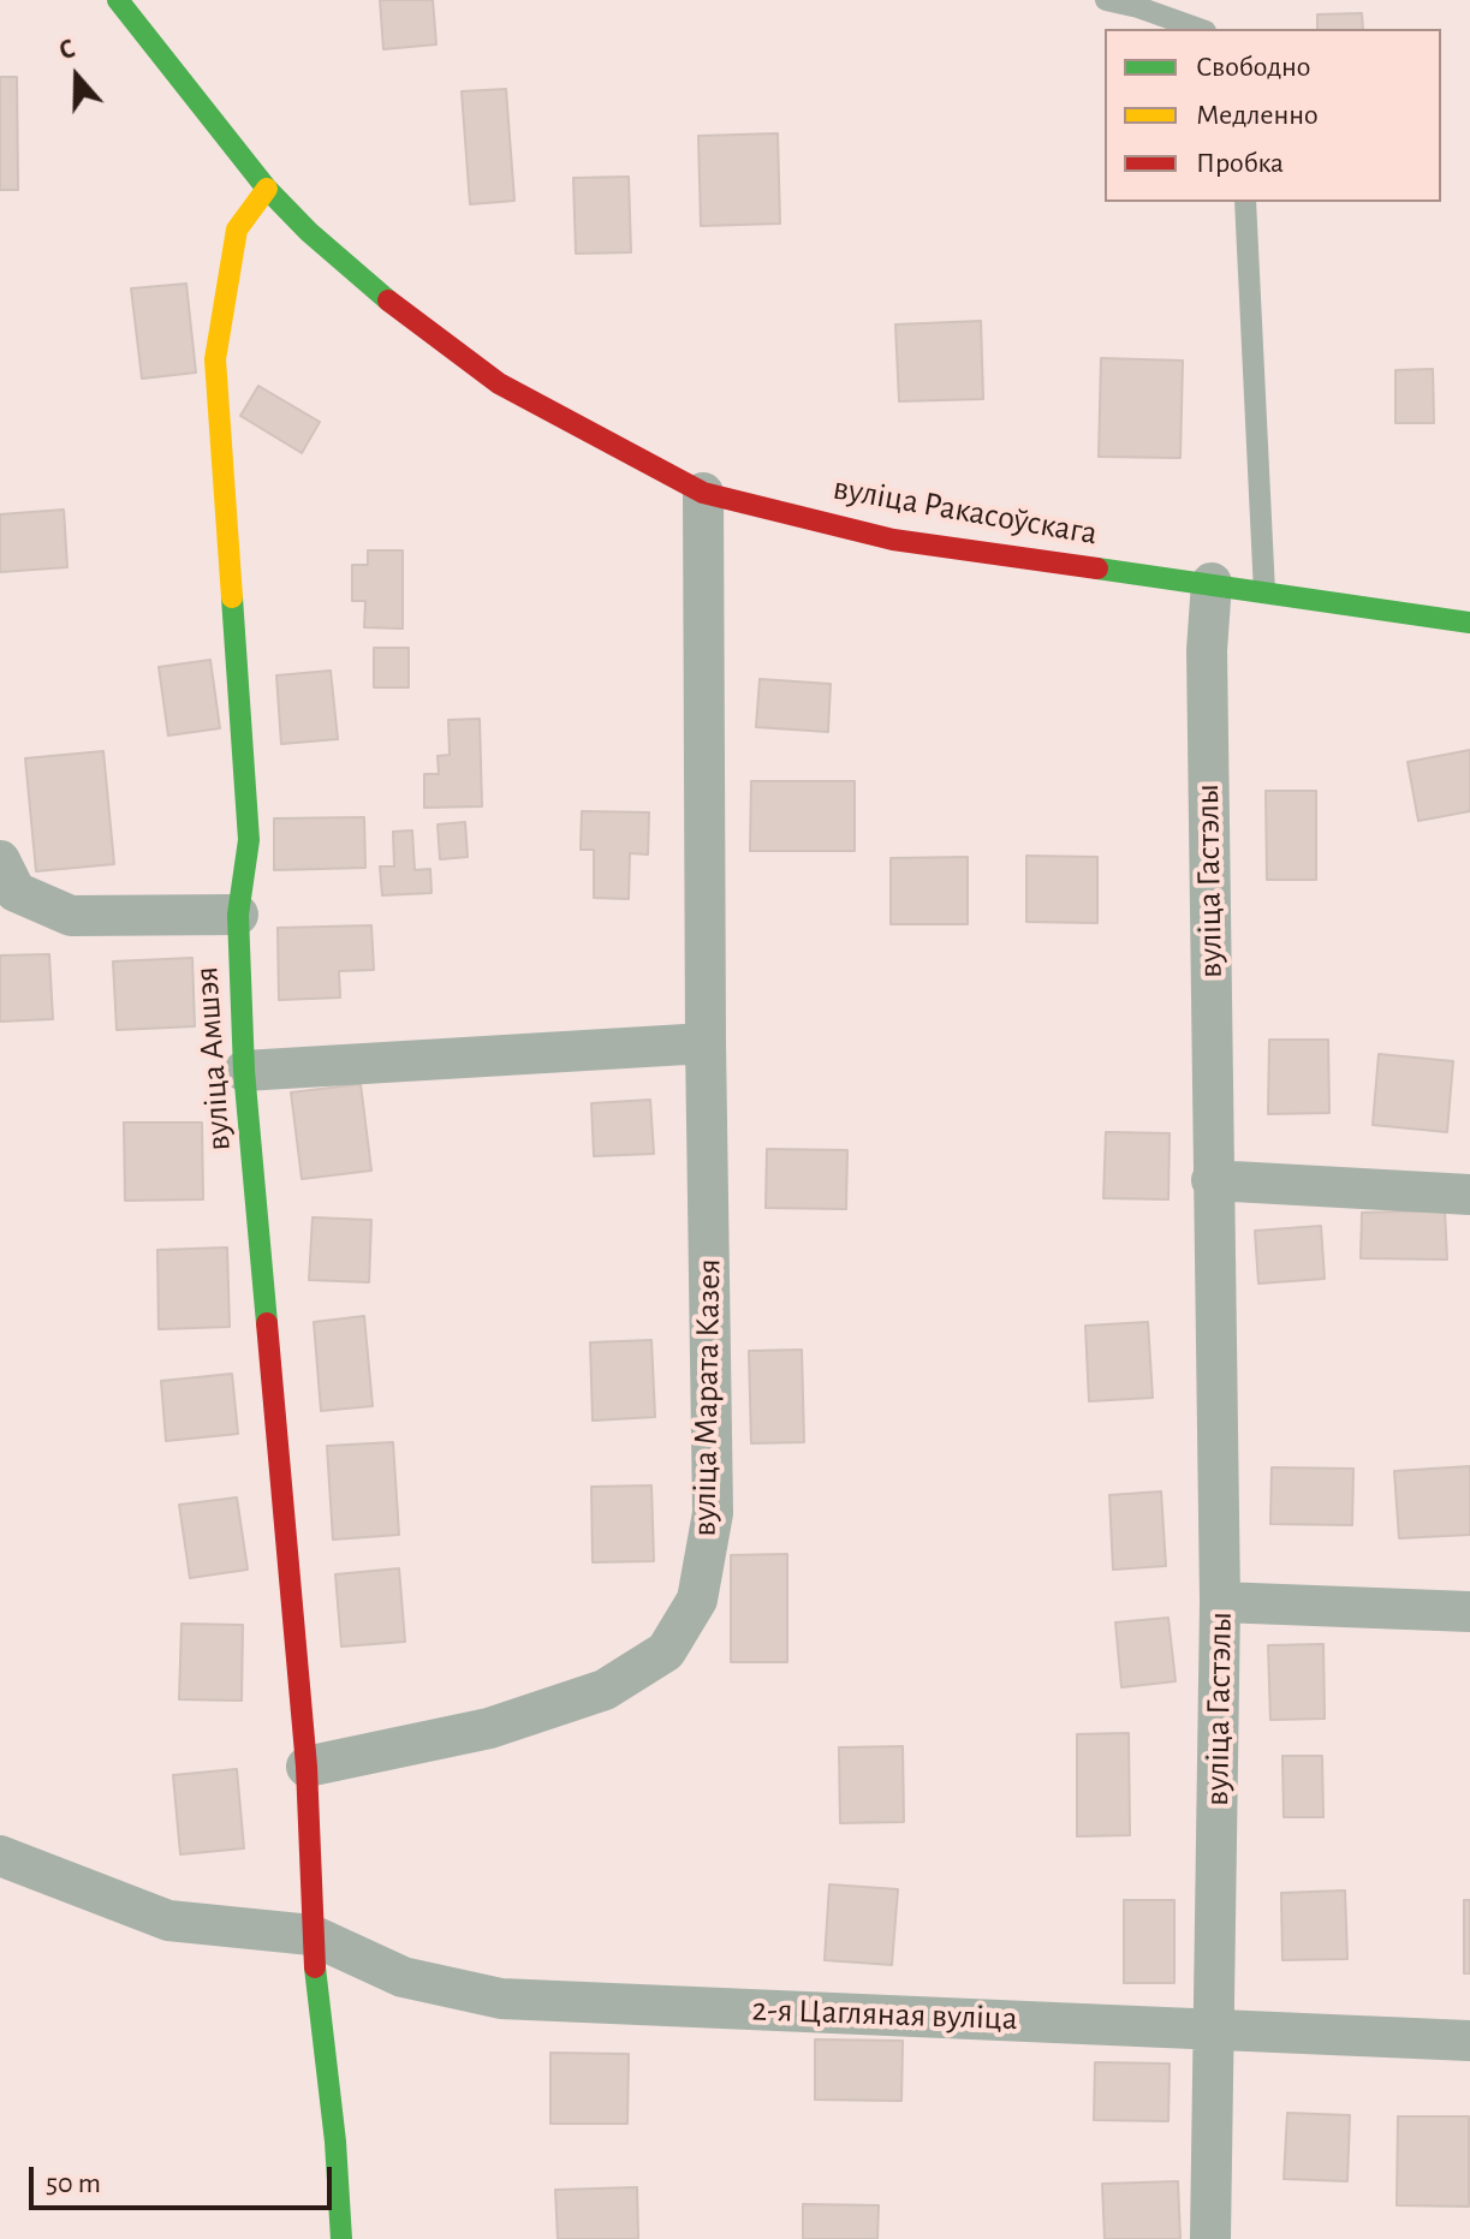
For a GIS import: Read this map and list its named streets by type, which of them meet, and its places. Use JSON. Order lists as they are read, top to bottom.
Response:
{
  "streets": {
    "street": [
      "вуліца Ракасоўскага",
      "вуліца Гастэлы",
      "вуліца Амшэя",
      "вуліца Марата Казея",
      "2-я Цагляная вуліца"
    ]
  },
  "crossings": [
    ["вуліца Ракасоўскага", "вуліца Гастэлы"],
    ["вуліца Ракасоўскага", "вуліца Амшэя"],
    ["вуліца Ракасоўскага", "вуліца Марата Казея"],
    ["вуліца Гастэлы", "2-я Цагляная вуліца"],
    ["вуліца Амшэя", "вуліца Марата Казея"],
    ["вуліца Амшэя", "2-я Цагляная вуліца"]
  ],
  "legend": ["Свободно", "Медленно", "Пробка"],
  "scale_bar": "50 m",
  "north": "top"
}
